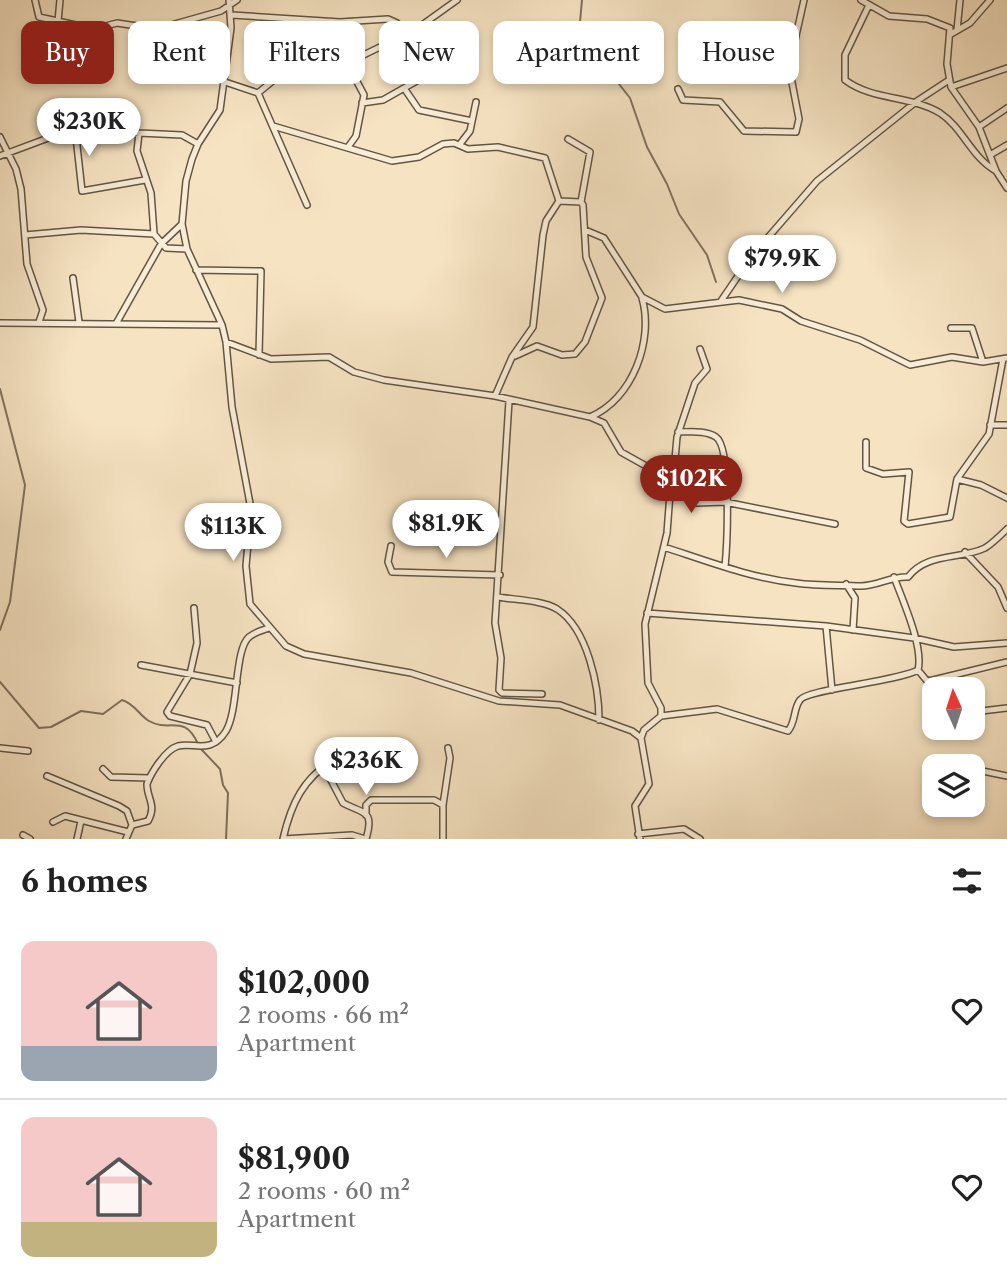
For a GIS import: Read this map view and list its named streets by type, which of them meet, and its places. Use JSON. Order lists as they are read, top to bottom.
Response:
{
  "north": "top",
  "page": {
    "chip": [
      "Buy",
      "Rent",
      "Filters",
      "New",
      "Apartment",
      "House"
    ],
    "price": [
      "$230K",
      "$79.9K",
      "$102K",
      "$81.9K",
      "$113K",
      "$236K"
    ],
    "heading": "6 homes",
    "list": [
      {
        "name": "$102,000",
        "note": "2 rooms · 66 m² · Apartment"
      },
      {
        "name": "$81,900",
        "note": "2 rooms · 60 m² · Apartment"
      }
    ]
  }
}
